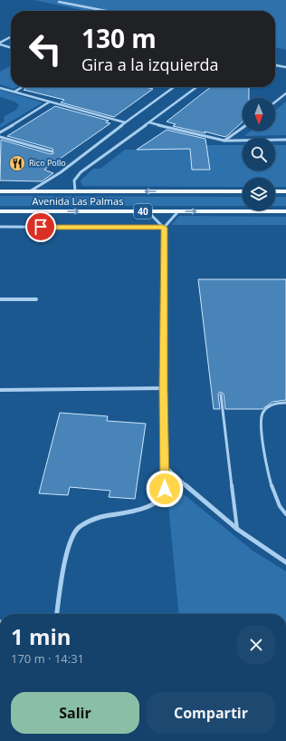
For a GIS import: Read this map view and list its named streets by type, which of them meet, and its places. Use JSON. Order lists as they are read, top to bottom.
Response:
{
  "streets": {
    "main road": ["Avenida Las Palmas", "40"]
  },
  "places": {
    "restaurant": ["Rico Pollo"]
  },
  "north": "bottom",
  "page": {
    "turn": ["130 m", "Gira a la izquierda"],
    "heading": ["1 min", "170 m · 14:31"],
    "buttons": ["Salir", "Compartir"]
  }
}
